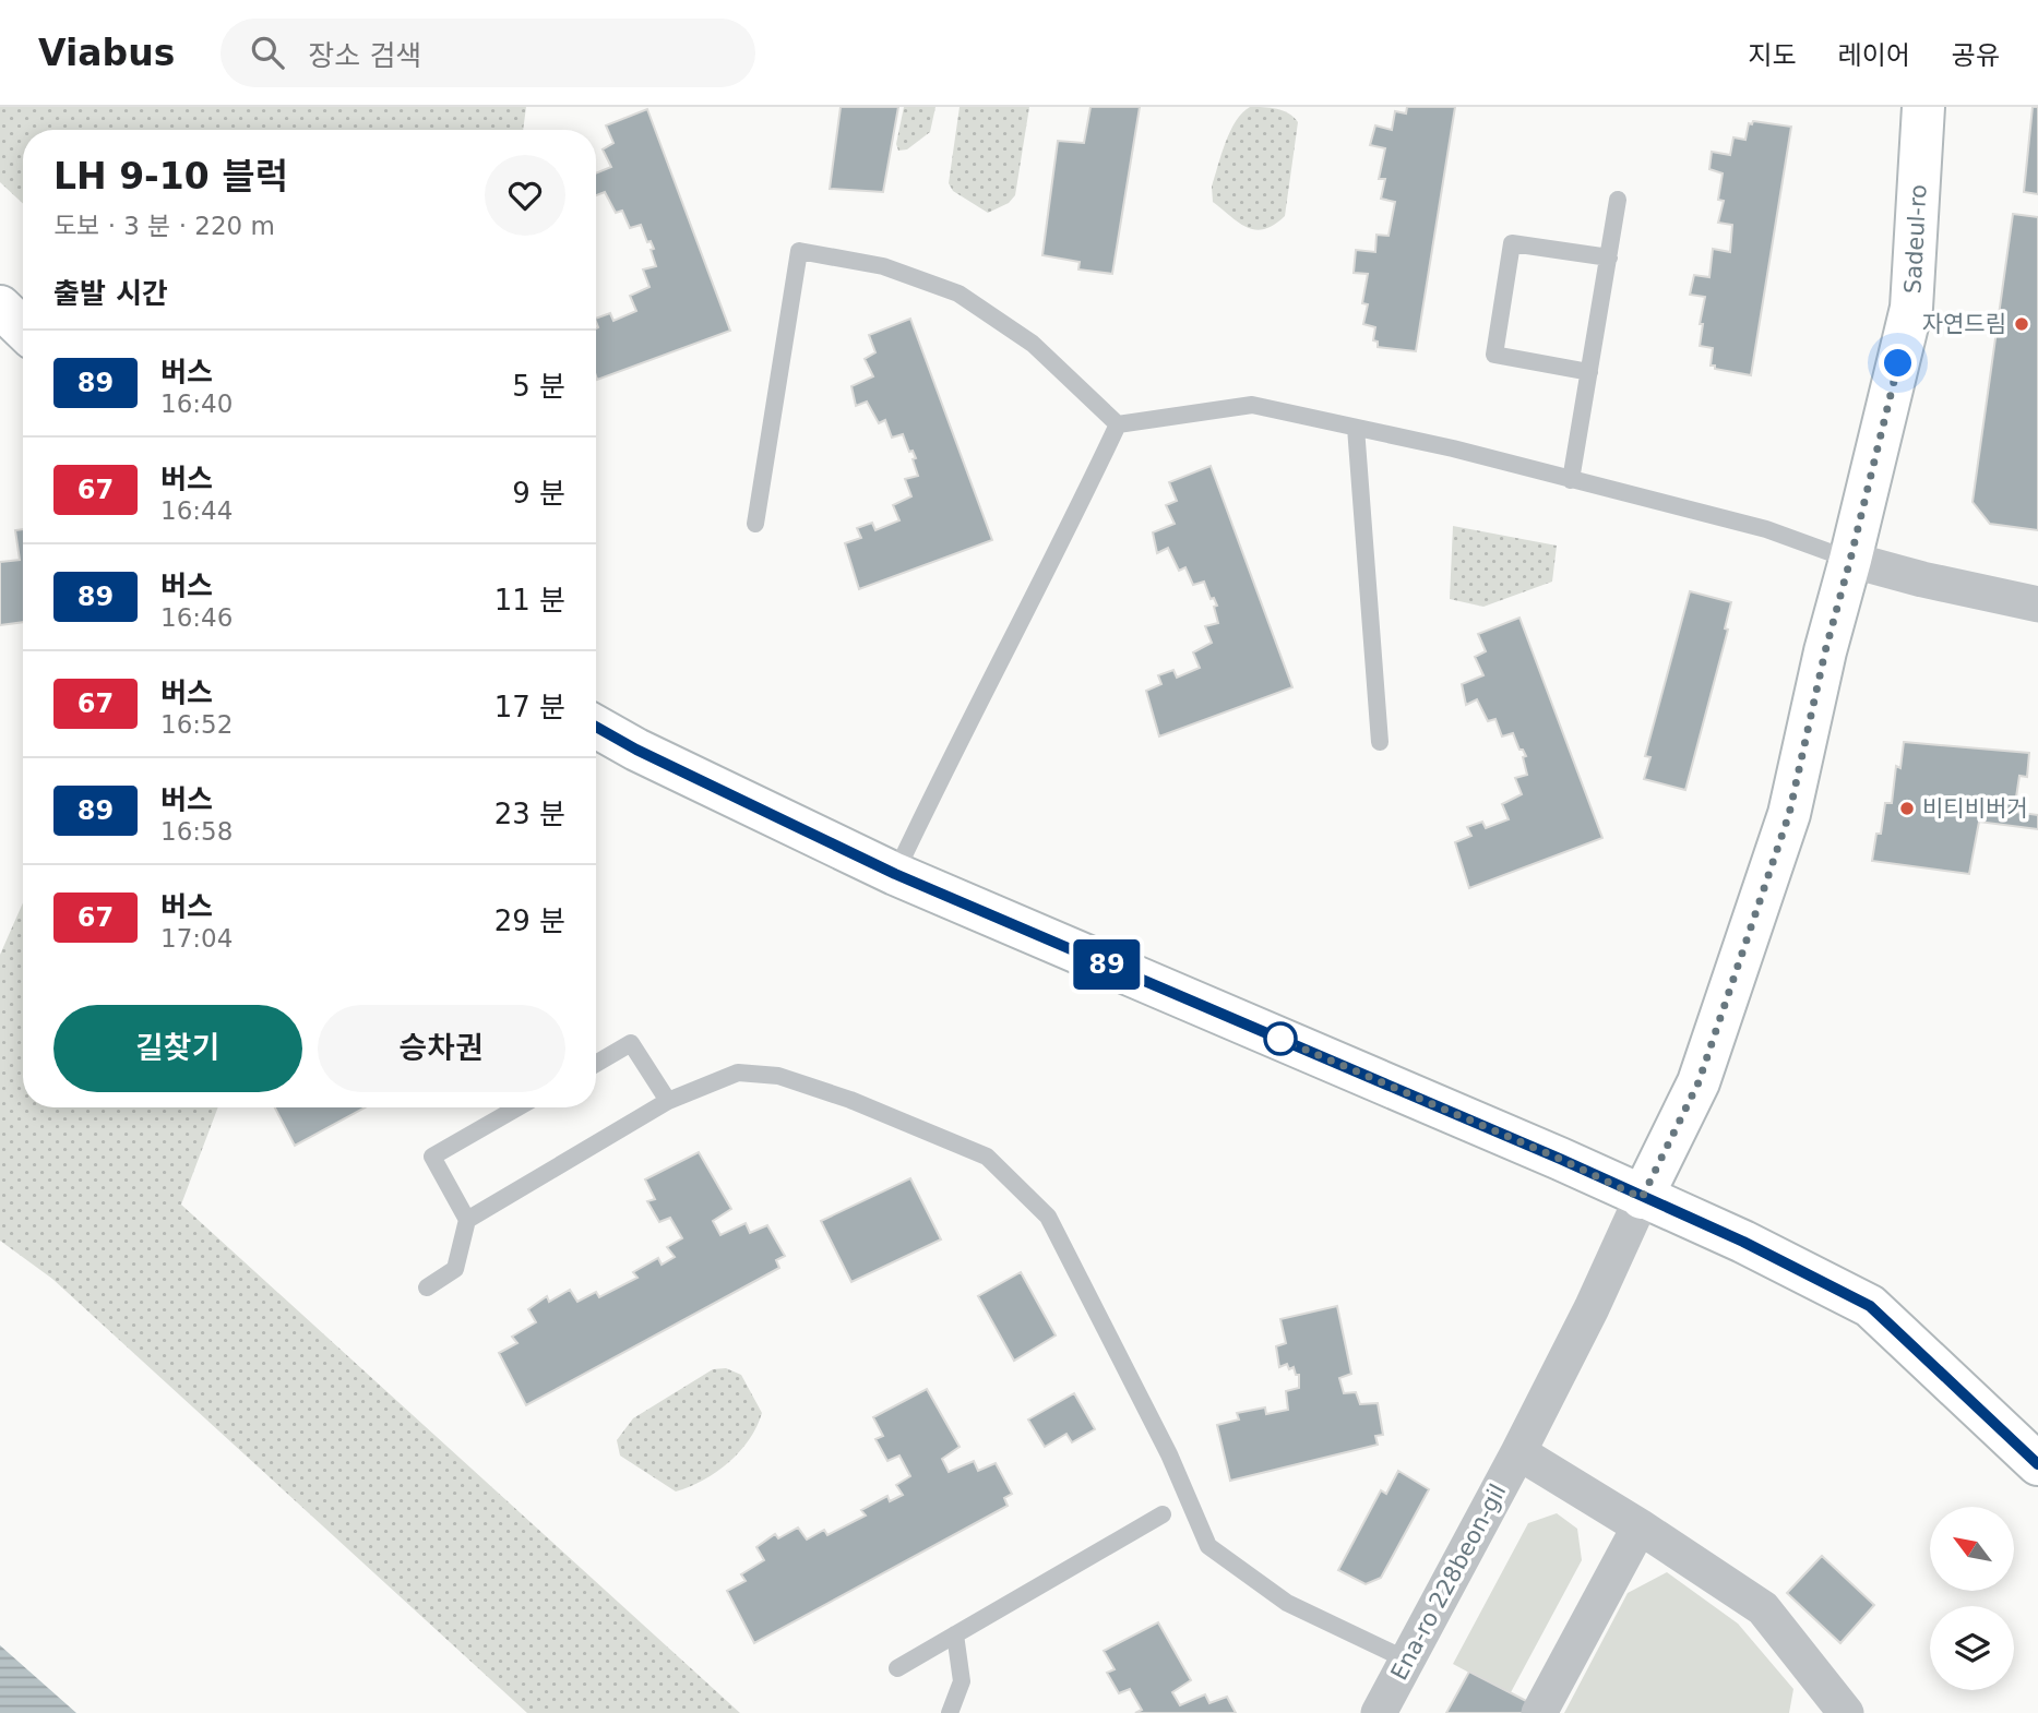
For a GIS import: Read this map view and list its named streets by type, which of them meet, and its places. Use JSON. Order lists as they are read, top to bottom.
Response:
{
  "streets": {
    "street": ["Sadeul-ro", "Ena-ro 228beon-gil"]
  },
  "crossings": [
    ["Sadeul-ro", "Ena-ro 228beon-gil"]
  ],
  "places": ["자연드림", "비티비버거"],
  "lines": ["bus line 89"],
  "north": "top left",
  "page": {
    "header": "Viabus",
    "search": "장소 검색",
    "nav": ["지도", "레이어", "공유"],
    "on_map": "89",
    "heading": [
      ["LH 9-10 블럭", "도보 · 3 분 · 220 m"],
      "출발 시간"
    ],
    "list": [
      {
        "mark": "89",
        "name": "버스",
        "note": "16:40",
        "value": "5 분"
      },
      {
        "mark": "67",
        "name": "버스",
        "note": "16:44",
        "value": "9 분"
      },
      {
        "mark": "89",
        "name": "버스",
        "note": "16:46",
        "value": "11 분"
      },
      {
        "mark": "67",
        "name": "버스",
        "note": "16:52",
        "value": "17 분"
      },
      {
        "mark": "89",
        "name": "버스",
        "note": "16:58",
        "value": "23 분"
      },
      {
        "mark": "67",
        "name": "버스",
        "note": "17:04",
        "value": "29 분"
      }
    ],
    "buttons": ["길찾기", "승차권"]
  }
}
